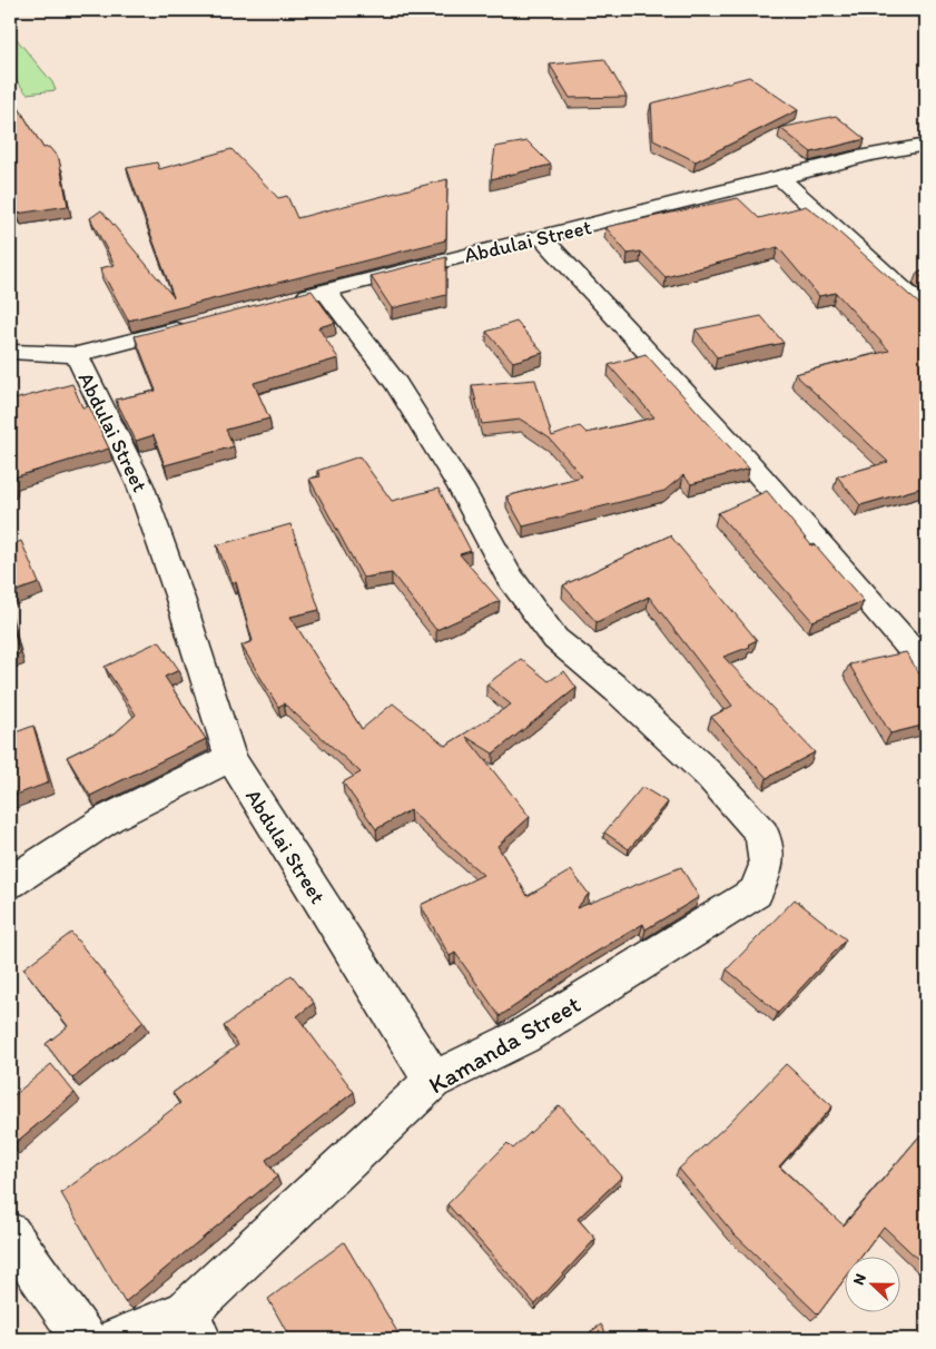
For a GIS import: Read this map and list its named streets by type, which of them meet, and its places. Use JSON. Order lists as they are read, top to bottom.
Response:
{
  "streets": {
    "street": ["Abdulai Street", "Kamanda Street"]
  },
  "crossings": [
    ["Abdulai Street", "Kamanda Street"]
  ],
  "north": "left"
}
